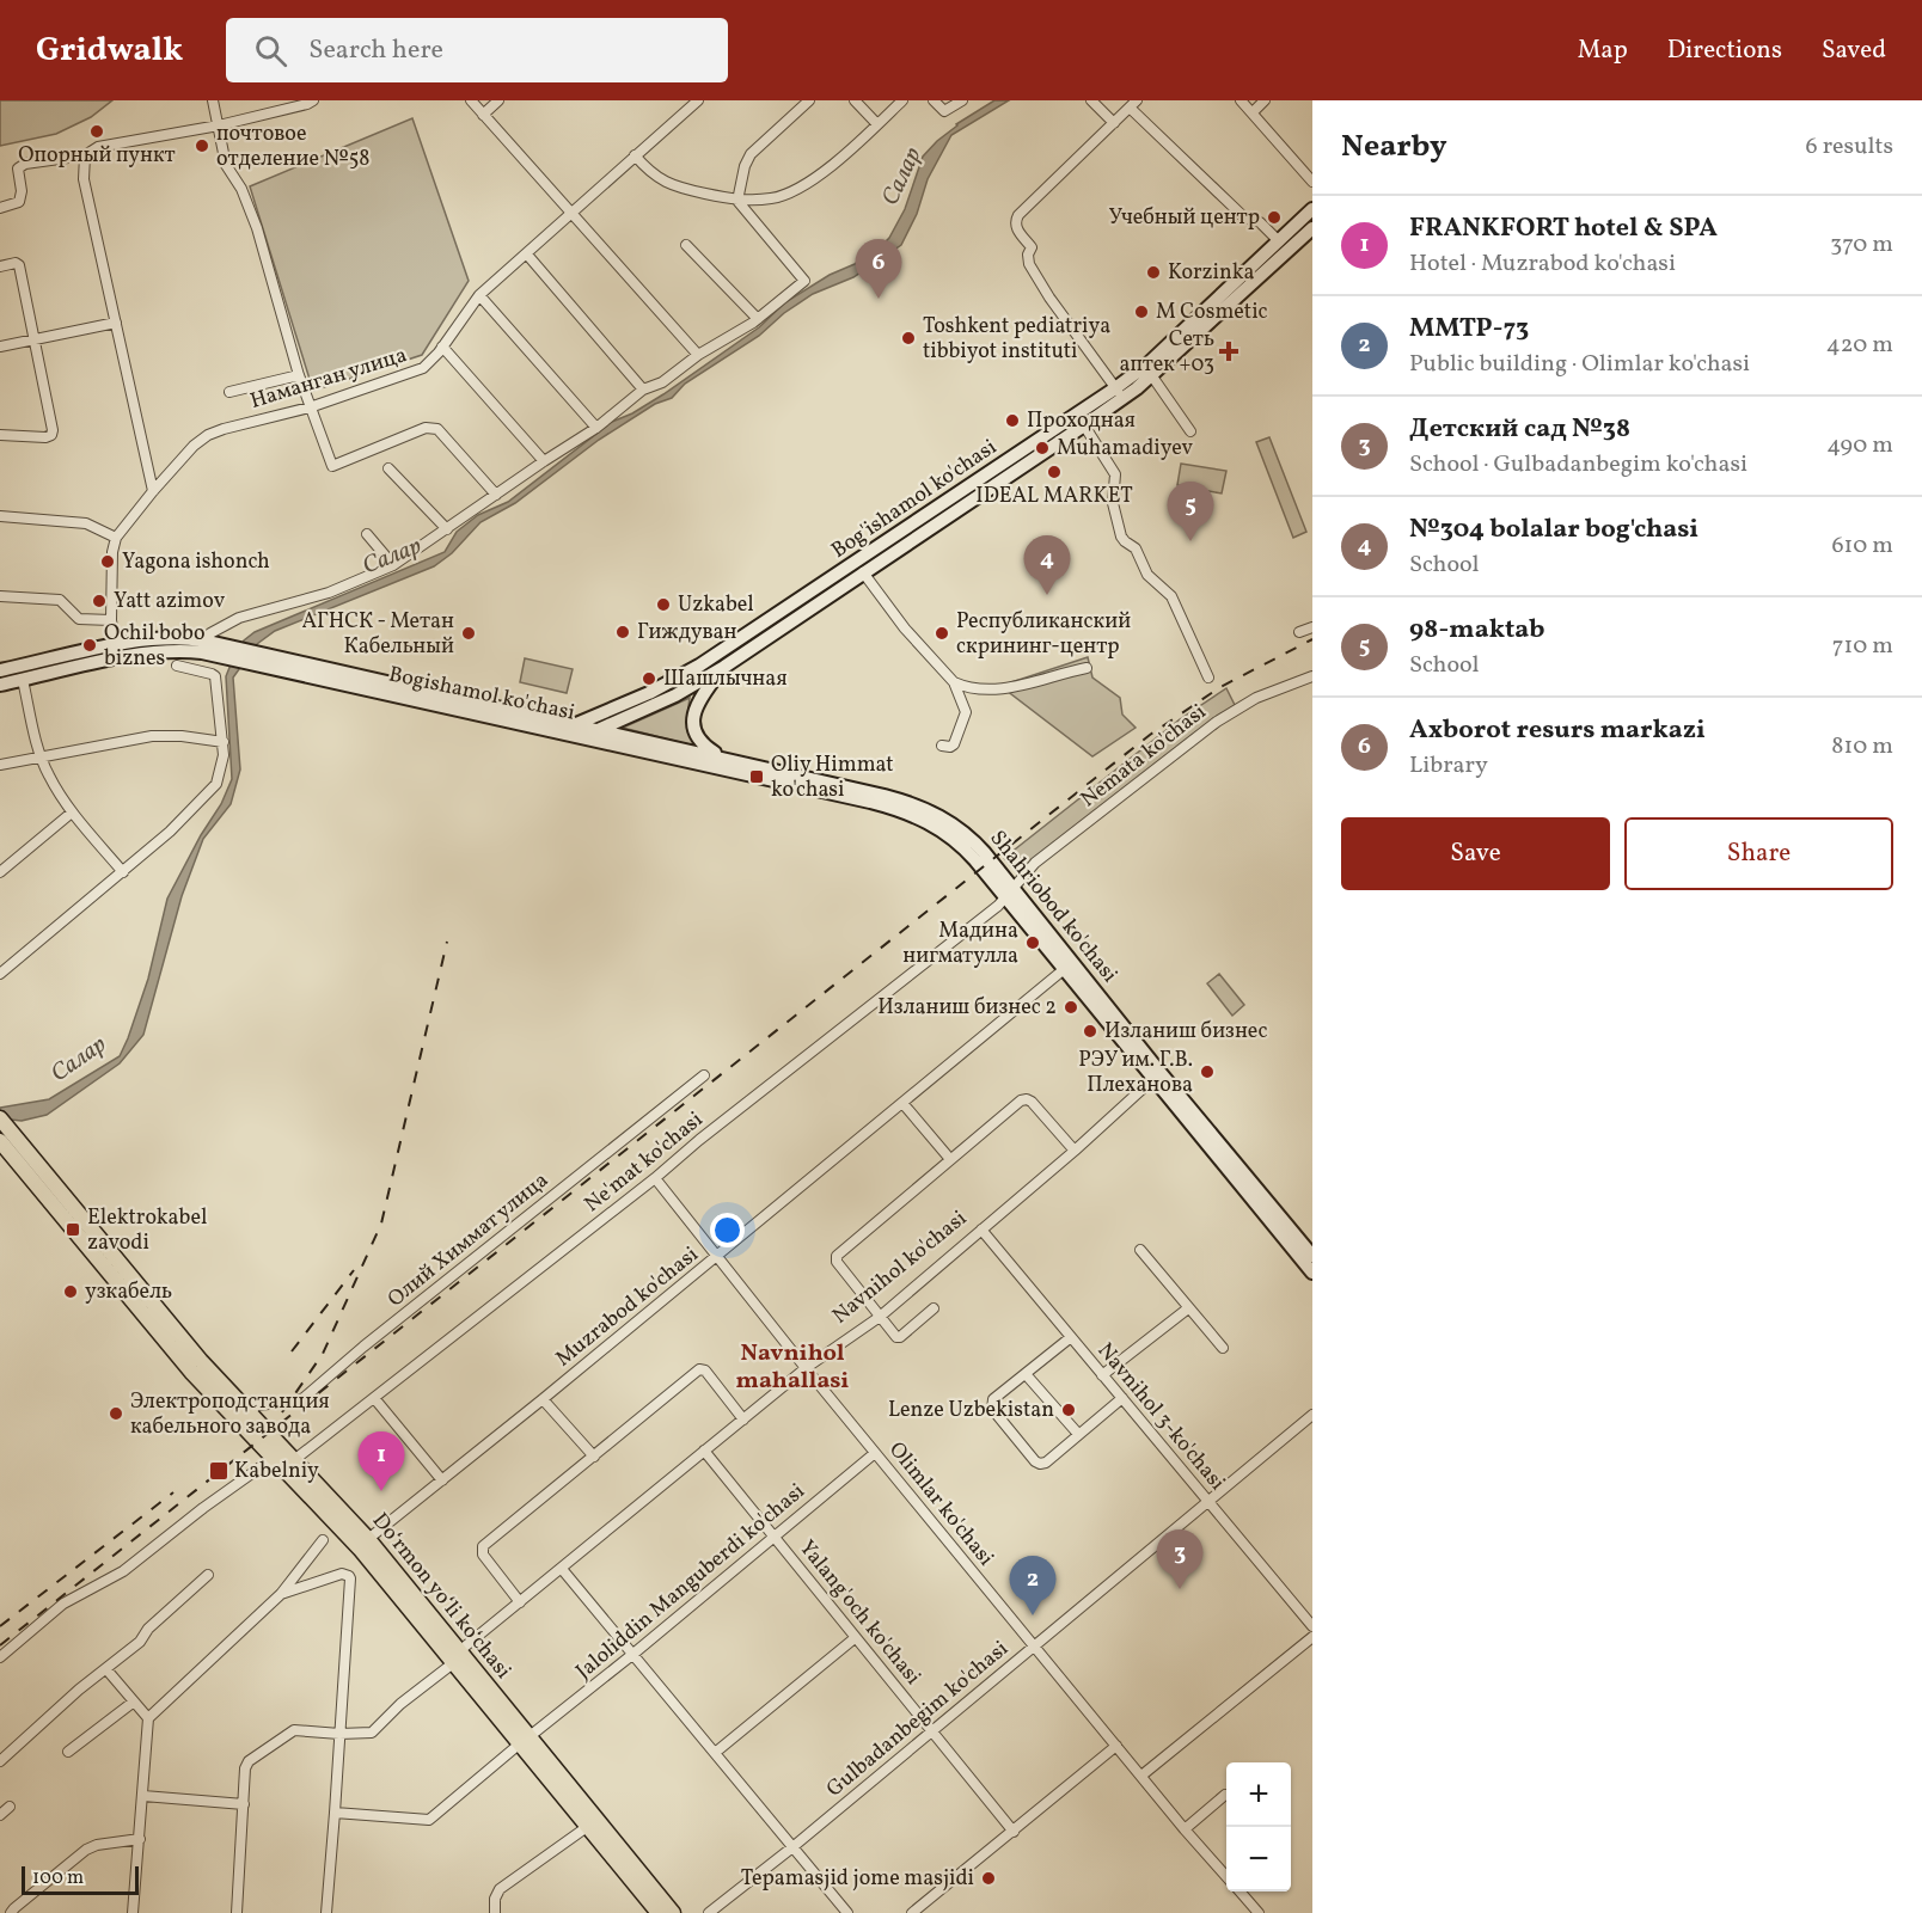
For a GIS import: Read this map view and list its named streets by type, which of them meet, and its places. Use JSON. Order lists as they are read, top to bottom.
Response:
{
  "streets": {
    "main road": [
      "Bog'ishamol ko'chasi",
      "Bogishamol ko'chasi",
      "Shahriobod ko'chasi",
      "Do‘rmon yo‘li ko‘chasi"
    ],
    "street": [
      "Наманган улица",
      "Nemata ko'chasi",
      "Ne'mat ko'chasi",
      "Олий Химмат улица",
      "Navnihol ko'chasi",
      "Muzrabod ko'chasi",
      "Navnihol 3-ko'chasi",
      "Olimlar ko'chasi",
      "Jaloliddin Manguberdi ko'chasi",
      "Yalang'och ko'chasi",
      "Gulbadanbegim ko'chasi"
    ]
  },
  "crossings": [
    ["Bog'ishamol ko'chasi", "Bogishamol ko'chasi"],
    ["Bog'ishamol ko'chasi", "Shahriobod ko'chasi"],
    ["Bogishamol ko'chasi", "Shahriobod ko'chasi"],
    ["Nemata ko'chasi", "Shahriobod ko'chasi"],
    ["Nemata ko'chasi", "Ne'mat ko'chasi"],
    ["Shahriobod ko'chasi", "Ne'mat ko'chasi"],
    ["Shahriobod ko'chasi", "Navnihol ko'chasi"],
    ["Shahriobod ko'chasi", "Muzrabod ko'chasi"],
    ["Ne'mat ko'chasi", "Olimlar ko'chasi"],
    ["Ne'mat ko'chasi", "Do‘rmon yo‘li ko‘chasi"],
    ["Олий Химмат улица", "Do‘rmon yo‘li ko‘chasi"],
    ["Navnihol ko'chasi", "Navnihol 3-ko'chasi"],
    ["Navnihol ko'chasi", "Olimlar ko'chasi"],
    ["Navnihol ko'chasi", "Do‘rmon yo‘li ko‘chasi"],
    ["Navnihol ko'chasi", "Yalang'och ko'chasi"],
    ["Muzrabod ko'chasi", "Olimlar ko'chasi"],
    ["Muzrabod ko'chasi", "Do‘rmon yo‘li ko‘chasi"],
    ["Navnihol 3-ko'chasi", "Gulbadanbegim ko'chasi"],
    ["Olimlar ko'chasi", "Jaloliddin Manguberdi ko'chasi"],
    ["Olimlar ko'chasi", "Gulbadanbegim ko'chasi"],
    ["Jaloliddin Manguberdi ko'chasi", "Do‘rmon yo‘li ko‘chasi"],
    ["Jaloliddin Manguberdi ko'chasi", "Yalang'och ko'chasi"],
    ["Yalang'och ko'chasi", "Gulbadanbegim ko'chasi"]
  ],
  "districts": ["Navnihol mahallasi"],
  "water": ["Салар"],
  "places": {
    "other": [
      "Опорный пункт",
      "почтовое отделение №58",
      "Учебный центр",
      "Korzinka",
      "M Cosmetic",
      "Toshkent pediatriya tibbiyot instituti",
      "Проходная",
      "Muhamadiyev",
      "IDEAL MARKET",
      "Yagona ishonch",
      "Yatt azimov",
      "Uzkabel",
      "Гиждуван",
      "АГНСК - Метан Кабельный",
      "Республиканский скрининг-центр",
      "Ochil bobo biznes",
      "Шашлычная",
      "Мадина нигматулла",
      "Изланиш бизнес 2",
      "Изланиш бизнес",
      "РЭУ им. Г.В. Плеханова",
      "узкабель",
      "Lenze Uzbekistan",
      "Электроподстанция кабельного завода",
      "Tepamasjid jome masjidi"
    ],
    "health": ["Сеть аптек +03"],
    "transit": ["Oliy Himmat ko'chasi", "Elektrokabel zavodi", "Kabelniy"]
  },
  "scale_bar": "100 m",
  "page": {
    "header": "Gridwalk",
    "search": "Search here",
    "nav": ["Map", "Directions", "Saved"],
    "heading": ["Nearby", "6 results"],
    "list": [
      {
        "mark": "1",
        "name": "FRANKFORT hotel & SPA",
        "note": "Hotel · Muzrabod ko'chasi",
        "value": "370 m"
      },
      {
        "mark": "2",
        "name": "MMTP-73",
        "note": "Public building · Olimlar ko'chasi",
        "value": "420 m"
      },
      {
        "mark": "3",
        "name": "Детский сад №38",
        "note": "School · Gulbadanbegim ko'chasi",
        "value": "490 m"
      },
      {
        "mark": "4",
        "name": "№304 bolalar bog'chasi",
        "note": "School",
        "value": "610 m"
      },
      {
        "mark": "5",
        "name": "98-maktab",
        "note": "School",
        "value": "710 m"
      },
      {
        "mark": "6",
        "name": "Axborot resurs markazi",
        "note": "Library",
        "value": "810 m"
      }
    ],
    "pins": [
      "6",
      "5",
      "4",
      "1",
      "3",
      "2"
    ],
    "buttons": ["Save", "Share"],
    "map_buttons": ["+", "−"],
    "scale": "100 m"
  }
}
